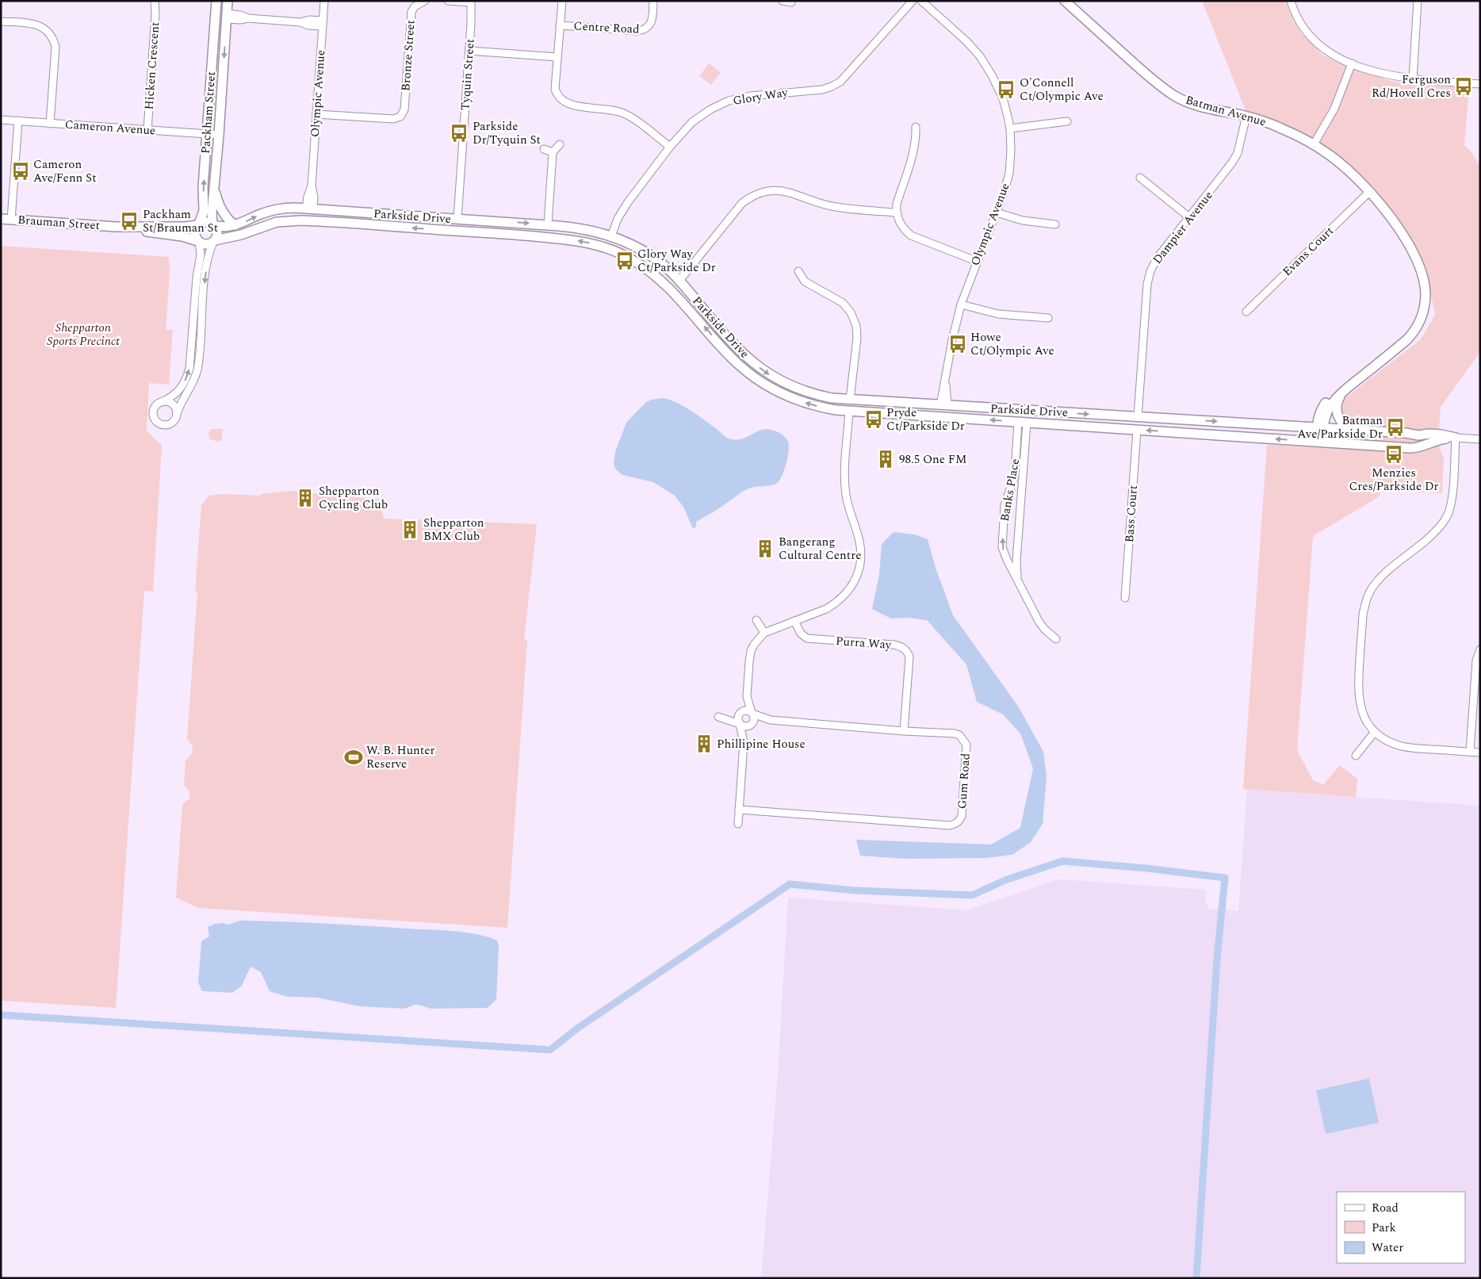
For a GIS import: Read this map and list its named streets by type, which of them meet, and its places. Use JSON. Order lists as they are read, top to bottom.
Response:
{
  "streets": {
    "street": [
      "Centre Road",
      "Bronze Street",
      "Hicken Crescent",
      "Tyquin Street",
      "Olympic Avenue",
      "Glory Way",
      "Batman Avenue",
      "Packham Street",
      "Cameron Avenue",
      "Parkside Drive",
      "Brauman Street",
      "Dampier Avenue",
      "Evans Court",
      "Banks Place",
      "Bass Court",
      "Purra Way",
      "Gum Road"
    ]
  },
  "crossings": [
    ["Bronze Street", "Olympic Avenue"],
    ["Hicken Crescent", "Cameron Avenue"],
    ["Tyquin Street", "Parkside Drive"],
    ["Olympic Avenue", "Parkside Drive"],
    ["Glory Way", "Parkside Drive"],
    ["Batman Avenue", "Parkside Drive"],
    ["Batman Avenue", "Dampier Avenue"],
    ["Batman Avenue", "Evans Court"],
    ["Packham Street", "Cameron Avenue"],
    ["Packham Street", "Parkside Drive"],
    ["Packham Street", "Brauman Street"],
    ["Parkside Drive", "Brauman Street"],
    ["Parkside Drive", "Dampier Avenue"],
    ["Parkside Drive", "Banks Place"],
    ["Parkside Drive", "Bass Court"],
    ["Purra Way", "Gum Road"]
  ],
  "parks": ["Shepparton Sports Precinct"],
  "places": {
    "bus stop": [
      "Ferguson Rd/Hovell Cres",
      "O'Connell Ct/Olympic Ave",
      "Parkside Dr/Tyquin St",
      "Cameron Ave/Fenn St",
      "Packham St/Brauman St",
      "Glory Way Ct/Parkside Dr",
      "Howe Ct/Olympic Ave",
      "Pryde Ct/Parkside Dr",
      "Batman Ave/Parkside Dr",
      "Menzies Cres/Parkside Dr"
    ],
    "building": [
      "98.5 One FM",
      "Shepparton Cycling Club",
      "Shepparton BMX Club",
      "Bangerang Cultural Centre",
      "Phillipine House"
    ],
    "sports": ["W. B. Hunter Reserve"]
  },
  "legend": ["Road", "Park", "Water"]
}
